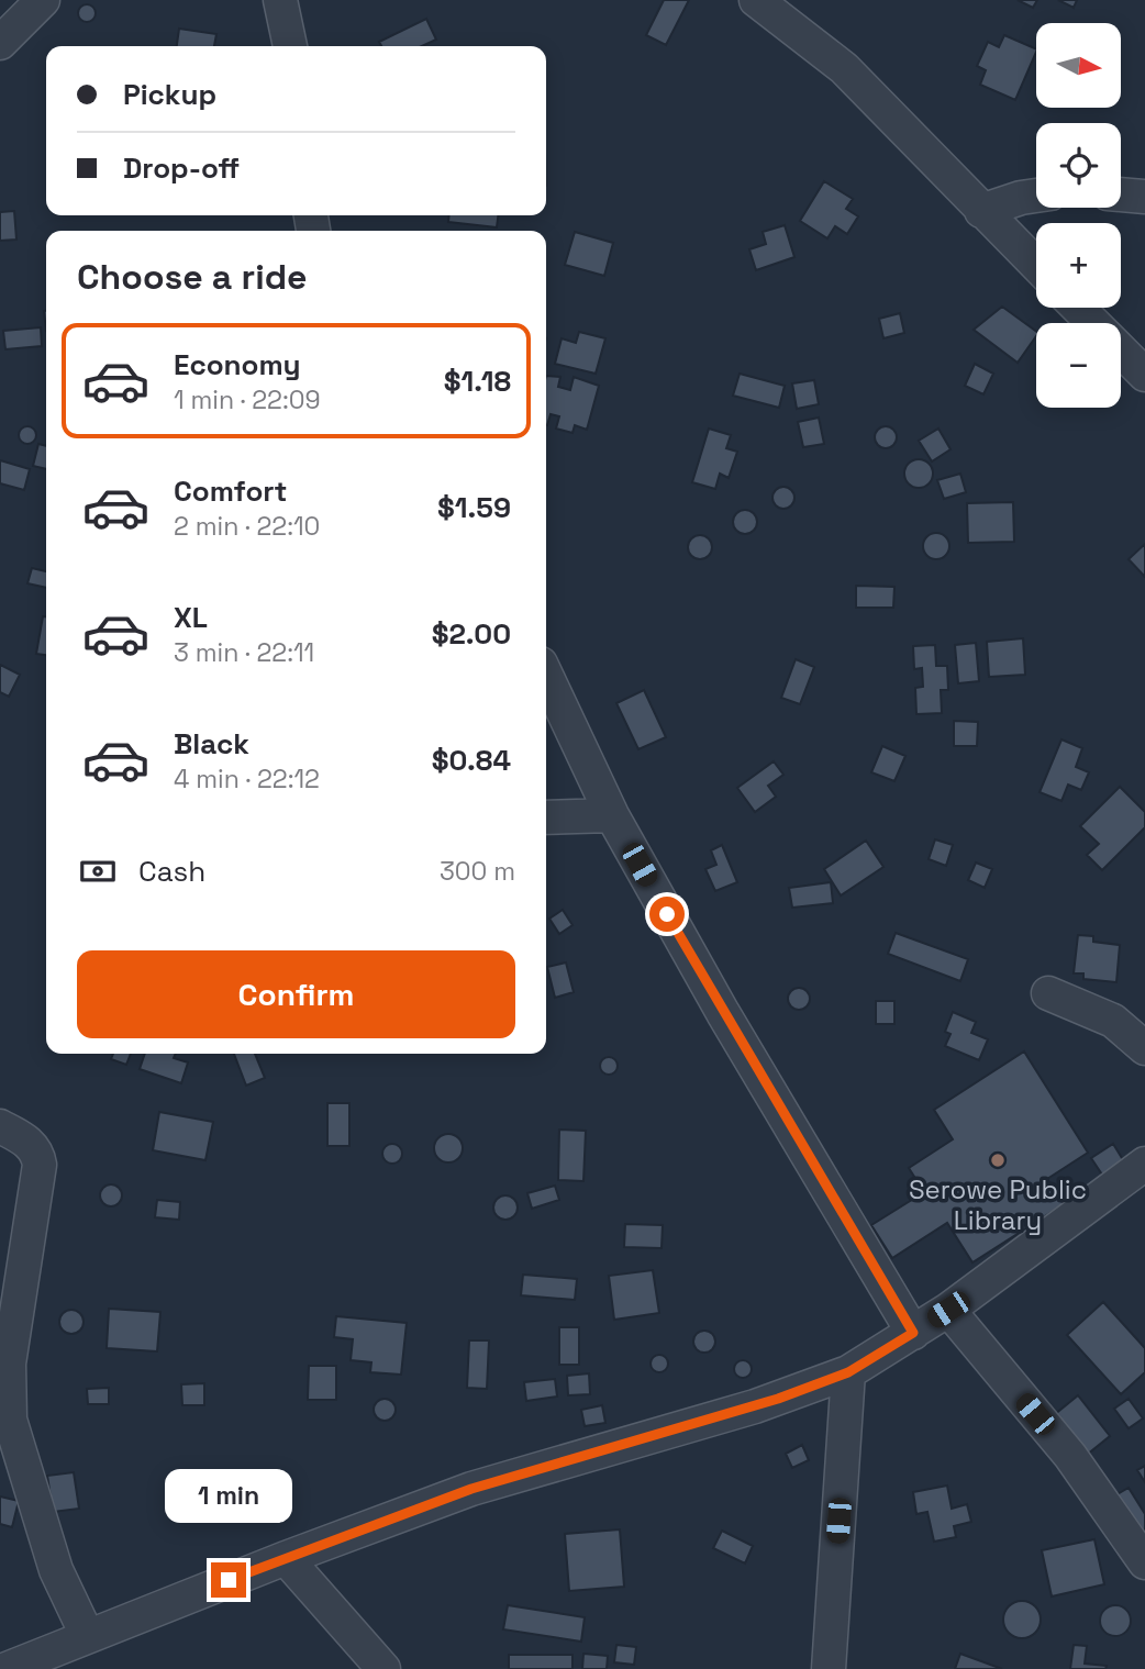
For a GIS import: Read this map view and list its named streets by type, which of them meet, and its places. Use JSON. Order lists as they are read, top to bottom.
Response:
{
  "places": ["Serowe Public Library"],
  "north": "right",
  "page": {
    "map_buttons": ["+", "−"],
    "banner": ["Pickup", "Drop-off"],
    "heading": "Choose a ride",
    "list": [
      {
        "name": "Economy",
        "note": "1 min · 22:09",
        "value": "$1.18"
      },
      {
        "name": "Comfort",
        "note": "2 min · 22:10",
        "value": "$1.59"
      },
      {
        "name": "XL",
        "note": "3 min · 22:11",
        "value": "$2.00"
      },
      {
        "name": "Black",
        "note": "4 min · 22:12",
        "value": "$0.84"
      }
    ],
    "pay": ["Cash", "300 m"],
    "buttons": "Confirm",
    "bubble": "1 min"
  }
}
